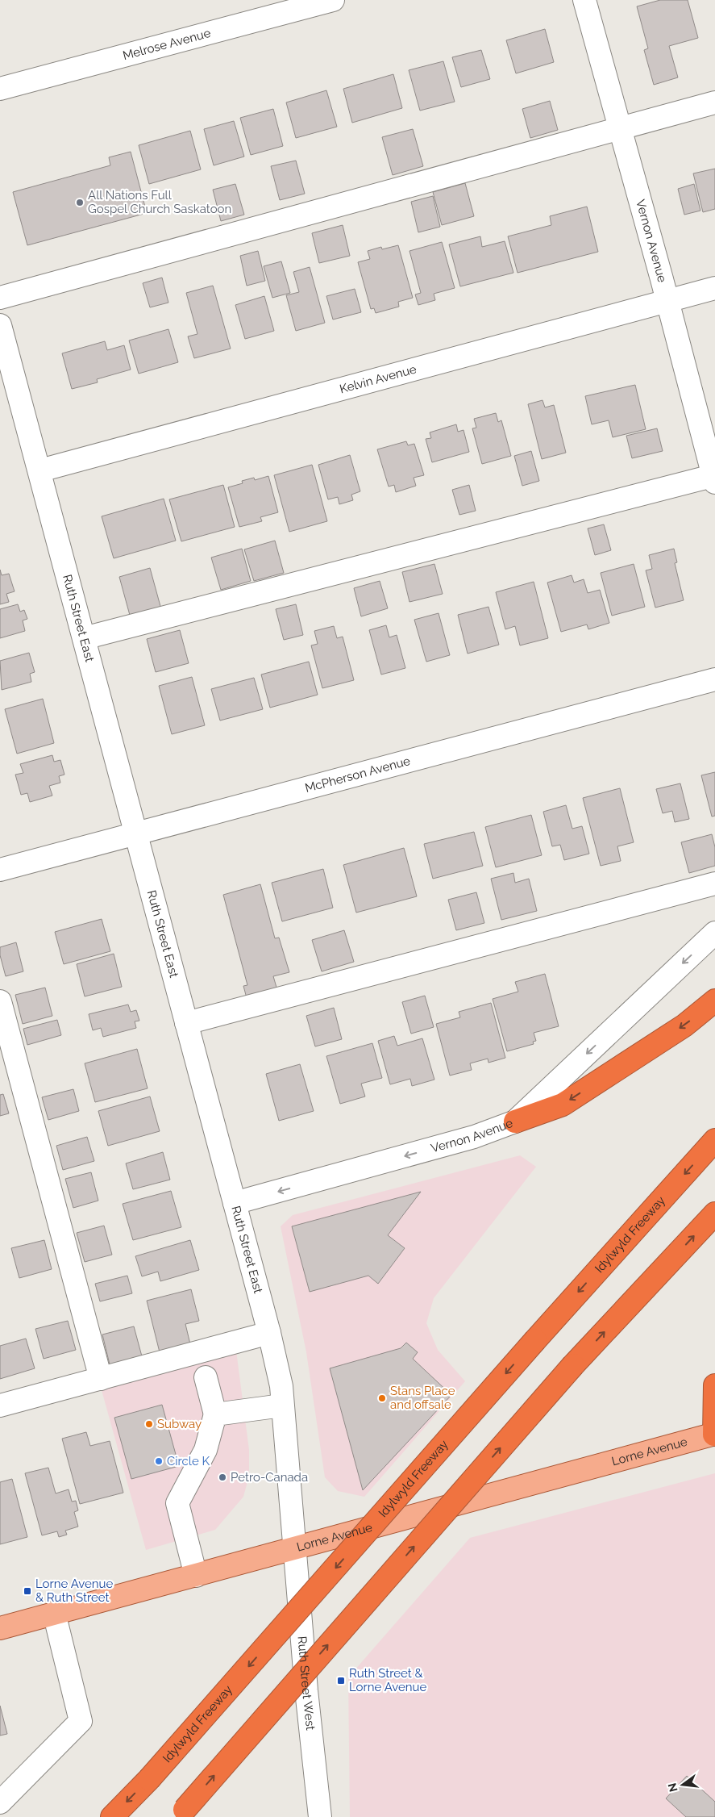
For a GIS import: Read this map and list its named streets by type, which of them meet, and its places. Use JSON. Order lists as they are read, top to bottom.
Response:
{
  "streets": {
    "highway": ["Idylwyld Freeway"],
    "main road": ["Lorne Avenue"],
    "street": [
      "Melrose Avenue",
      "Vernon Avenue",
      "Kelvin Avenue",
      "Ruth Street East",
      "McPherson Avenue",
      "Ruth Street West"
    ]
  },
  "crossings": [
    ["Vernon Avenue", "Kelvin Avenue"],
    ["Vernon Avenue", "Ruth Street East"],
    ["Kelvin Avenue", "Ruth Street East"],
    ["Ruth Street East", "McPherson Avenue"],
    ["Ruth Street East", "Lorne Avenue"],
    ["Ruth Street East", "Ruth Street West"],
    ["Lorne Avenue", "Ruth Street West"]
  ],
  "places": {
    "other": [
      "All Nations Full Gospel Church Saskatoon",
      "Stans Place and offsale",
      "Subway",
      "Circle K",
      "Petro-Canada"
    ],
    "transit": ["Lorne Avenue & Ruth Street", "Ruth Street & Lorne Avenue"]
  },
  "north": "left"
}
